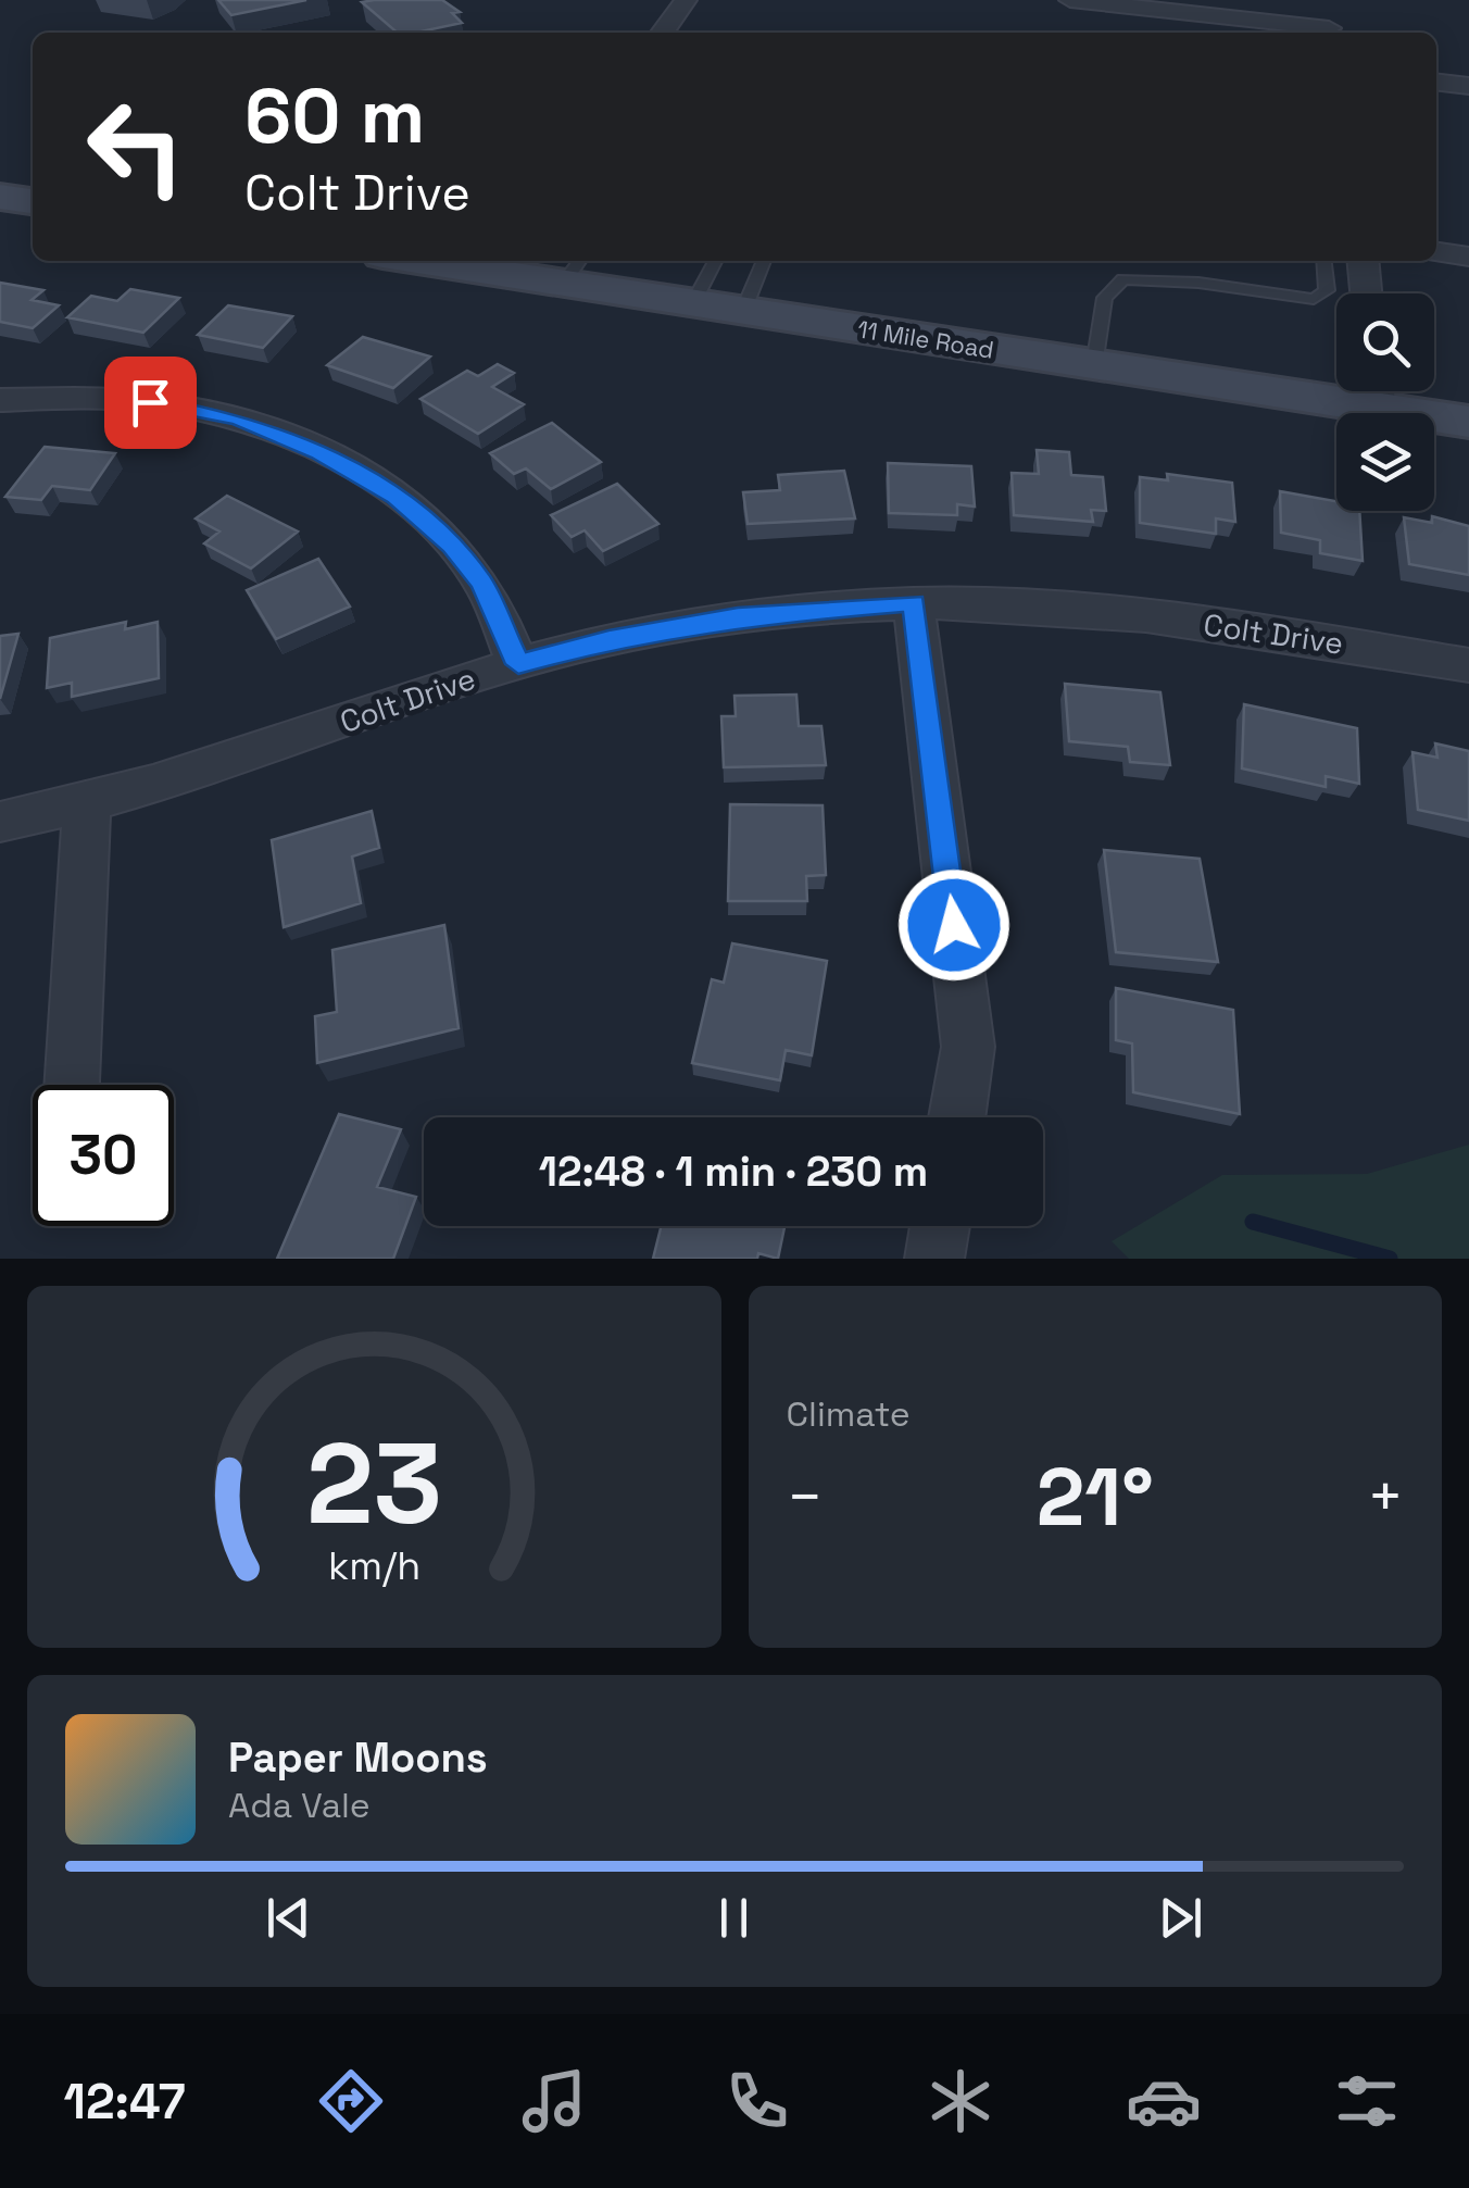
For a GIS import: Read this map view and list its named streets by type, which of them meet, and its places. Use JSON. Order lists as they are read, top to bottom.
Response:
{
  "streets": {
    "street": ["11 Mile Road", "Colt Drive"]
  },
  "page": {
    "turn": ["60 m", "Colt Drive"],
    "limit": "30",
    "trip": "12:48 · 1 min · 230 m",
    "tile": "Climate",
    "heat": ["−", "21°", "+"],
    "song": ["Paper Moons", "Ada Vale"],
    "tabs": "12:47",
    "gauge": ["23", "km/h"]
  }
}
